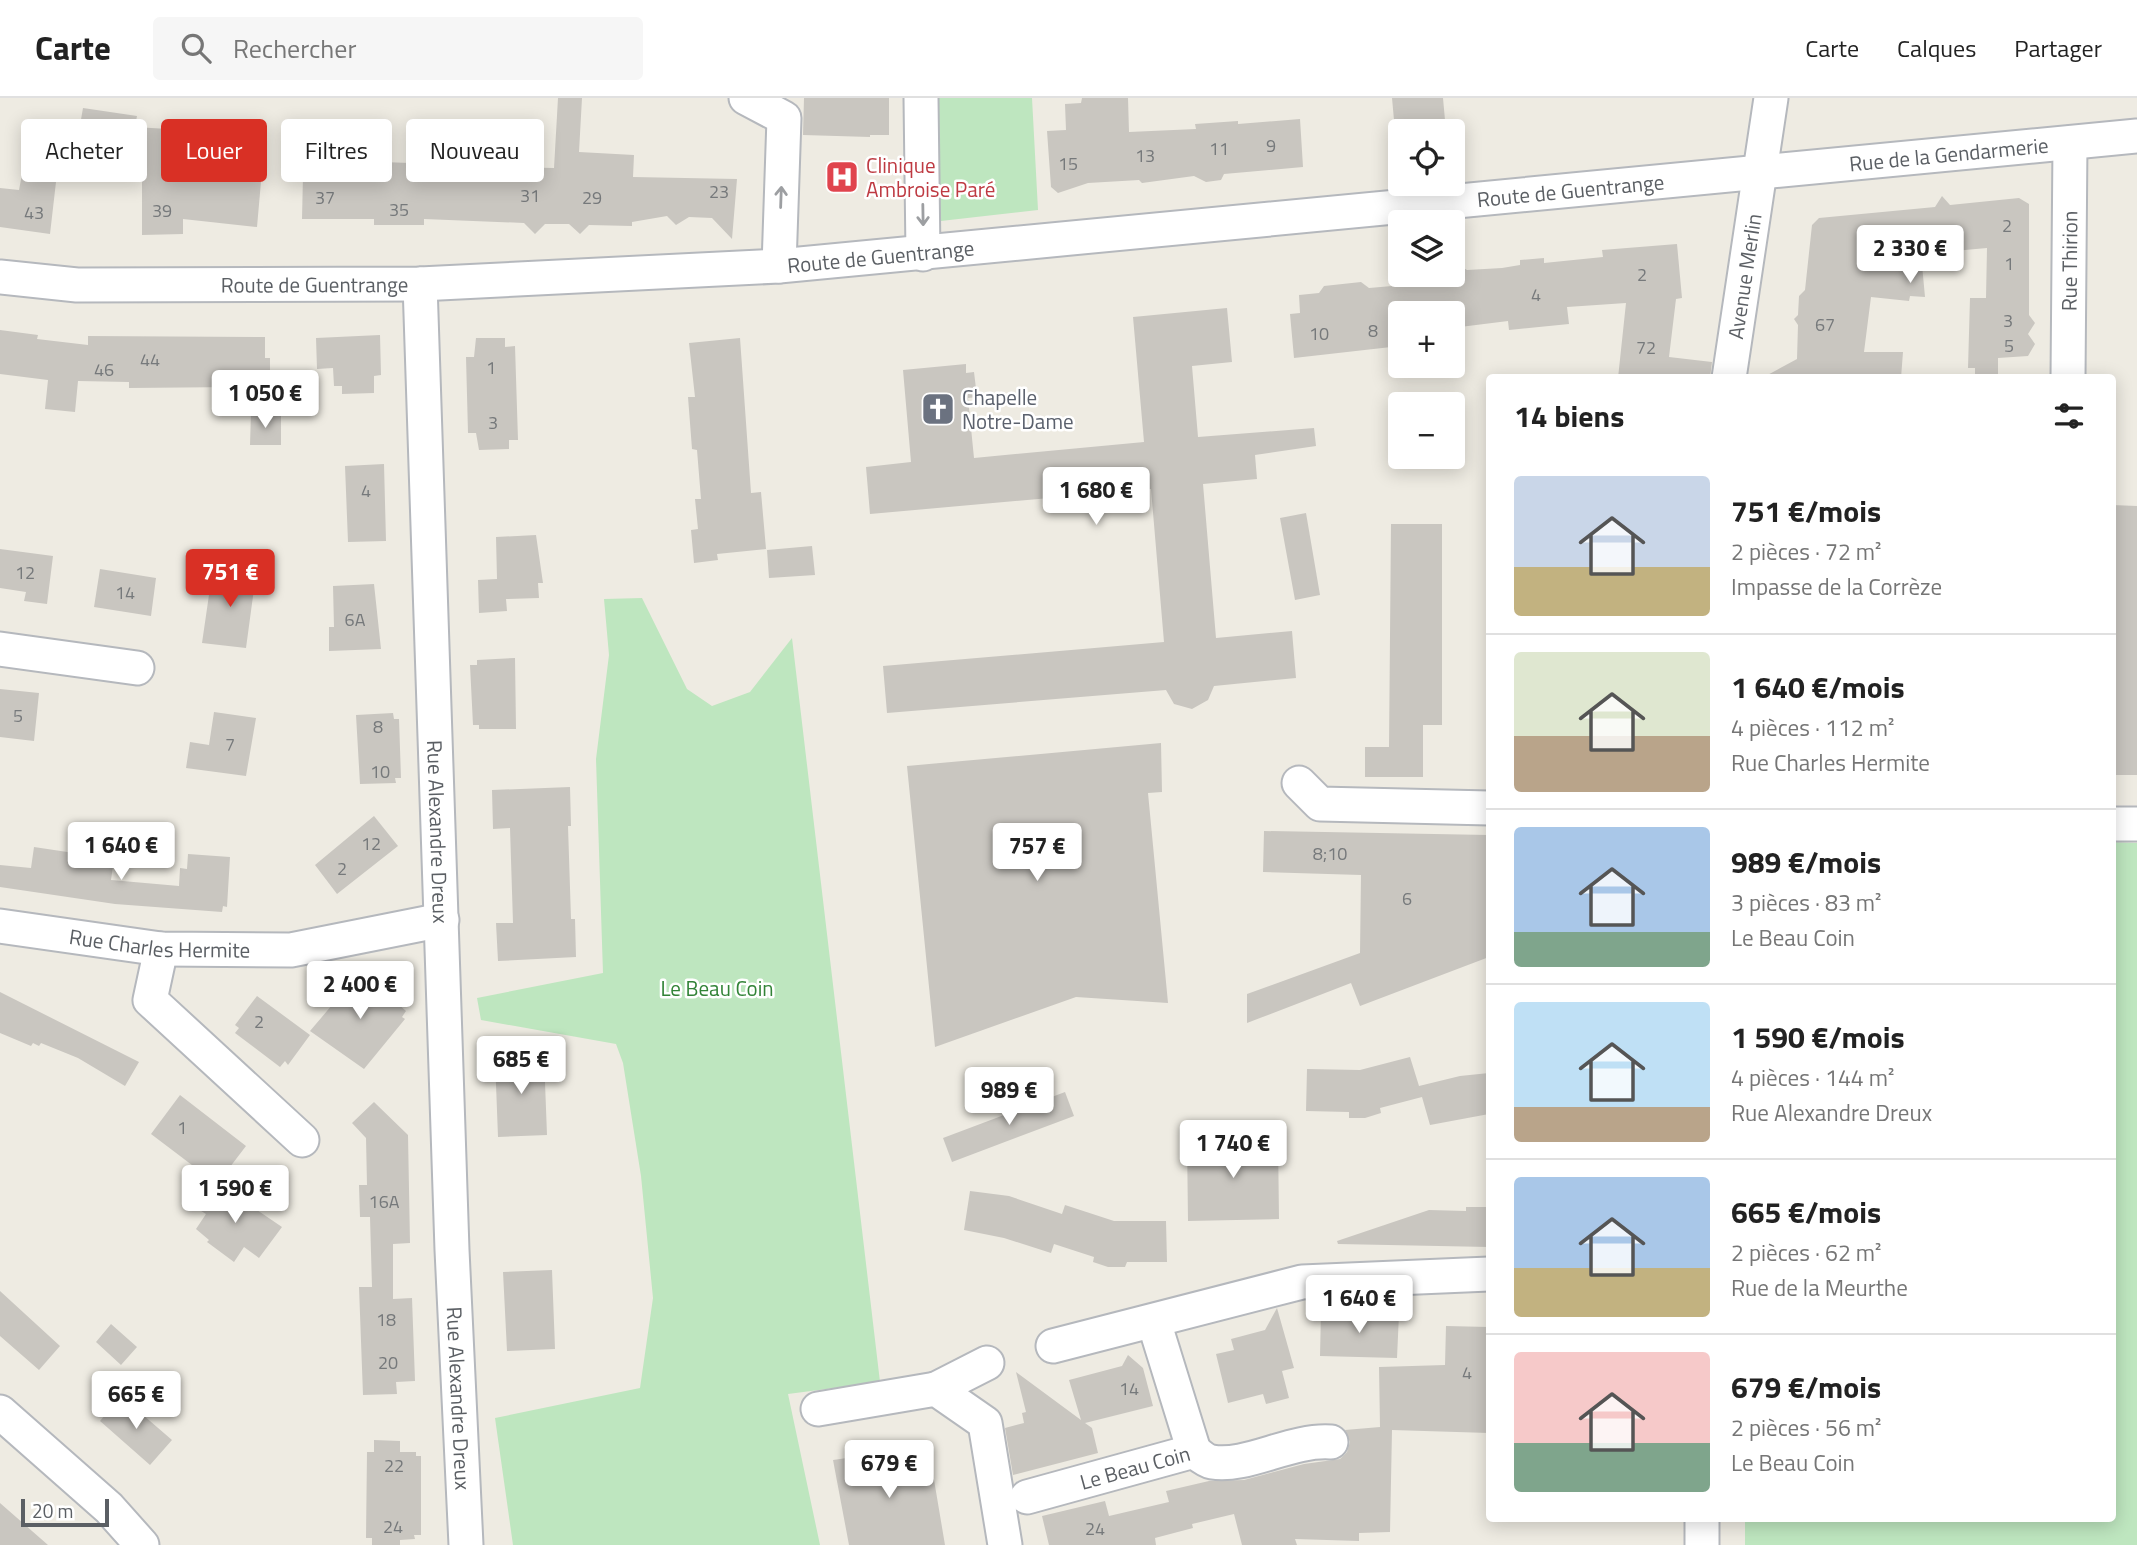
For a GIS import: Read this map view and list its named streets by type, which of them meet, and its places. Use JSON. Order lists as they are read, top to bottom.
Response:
{
  "streets": {
    "street": [
      "Rue de la Gendarmerie",
      "Route de Guentrange",
      "Rue Thirion",
      "Avenue Merlin",
      "Rue Alexandre Dreux",
      "Rue Charles Hermite",
      "Le Beau Coin"
    ]
  },
  "crossings": [
    ["Rue de la Gendarmerie", "Route de Guentrange"],
    ["Rue de la Gendarmerie", "Rue Thirion"],
    ["Rue de la Gendarmerie", "Avenue Merlin"],
    ["Route de Guentrange", "Avenue Merlin"],
    ["Route de Guentrange", "Rue Alexandre Dreux"],
    ["Rue Alexandre Dreux", "Rue Charles Hermite"]
  ],
  "parks": ["Le Beau Coin"],
  "places": {
    "hospital": ["Clinique Ambroise Paré"],
    "church": ["Chapelle Notre-Dame"]
  },
  "house_numbers": [
    "9",
    "11",
    "13",
    "15",
    "23",
    "31",
    "37",
    "29",
    "35",
    "39",
    "43",
    "2",
    "1",
    "2",
    "4",
    "3",
    "67",
    "8",
    "10",
    "5",
    "72",
    "44",
    "1",
    "46",
    "3",
    "4",
    "12",
    "14",
    "6A",
    "5",
    "8",
    "7",
    "10",
    "12",
    "8;10",
    "2",
    "6",
    "2",
    "1",
    "16A",
    "18",
    "20",
    "4",
    "14",
    "22",
    "24",
    "24"
  ],
  "scale_bar": "20 m",
  "page": {
    "header": "Carte",
    "search": "Rechercher",
    "nav": ["Carte", "Calques", "Partager"],
    "map_buttons": ["+", "−"],
    "chip": [
      "Acheter",
      "Louer",
      "Filtres",
      "Nouveau"
    ],
    "price": [
      "2 330 €",
      "1 050 €",
      "1 680 €",
      "751 €",
      "1 640 €",
      "757 €",
      "2 400 €",
      "685 €",
      "989 €",
      "1 740 €",
      "1 590 €",
      "1 640 €",
      "665 €",
      "679 €"
    ],
    "heading": "14 biens",
    "list": [
      {
        "name": "751 €/mois",
        "note": "2 pièces · 72 m² · Impasse de la Corrèze"
      },
      {
        "name": "1 640 €/mois",
        "note": "4 pièces · 112 m² · Rue Charles Hermite"
      },
      {
        "name": "989 €/mois",
        "note": "3 pièces · 83 m² · Le Beau Coin"
      },
      {
        "name": "1 590 €/mois",
        "note": "4 pièces · 144 m² · Rue Alexandre Dreux"
      },
      {
        "name": "665 €/mois",
        "note": "2 pièces · 62 m² · Rue de la Meurthe"
      },
      {
        "name": "679 €/mois",
        "note": "2 pièces · 56 m² · Le Beau Coin"
      }
    ],
    "scale": "20 m"
  }
}
